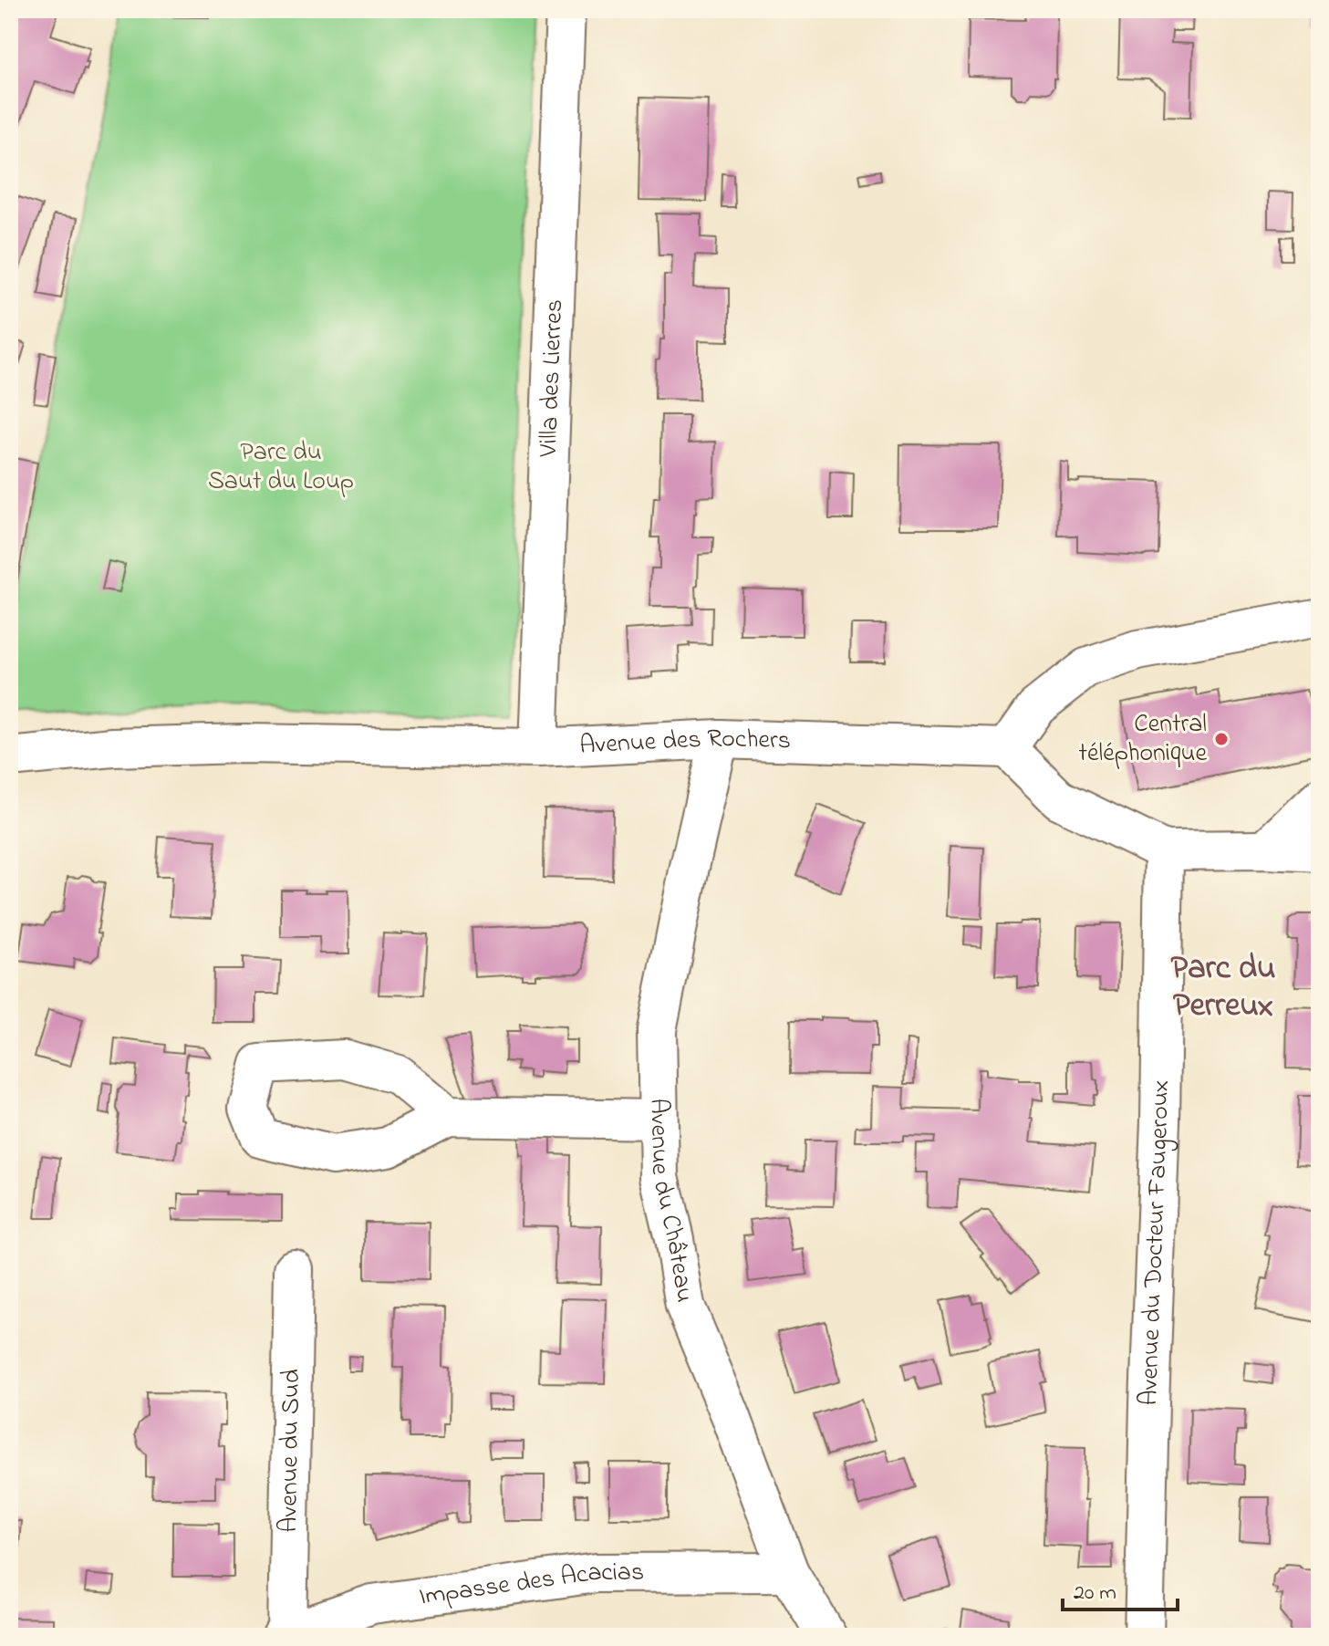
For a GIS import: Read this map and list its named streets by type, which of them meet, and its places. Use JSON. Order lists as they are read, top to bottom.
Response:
{
  "streets": {
    "lane": [
      "Villa des Lierres",
      "Avenue des Rochers",
      "Avenue du Château",
      "Avenue du Docteur Faugeroux",
      "Avenue du Sud",
      "Impasse des Acacias"
    ]
  },
  "crossings": [
    ["Villa des Lierres", "Avenue des Rochers"],
    ["Avenue des Rochers", "Avenue du Château"],
    ["Avenue du Château", "Impasse des Acacias"],
    ["Avenue du Sud", "Impasse des Acacias"]
  ],
  "districts": ["Parc du Perreux"],
  "parks": ["Parc du Saut du Loup"],
  "places": ["Central téléphonique"],
  "scale_bar": "20 m"
}
